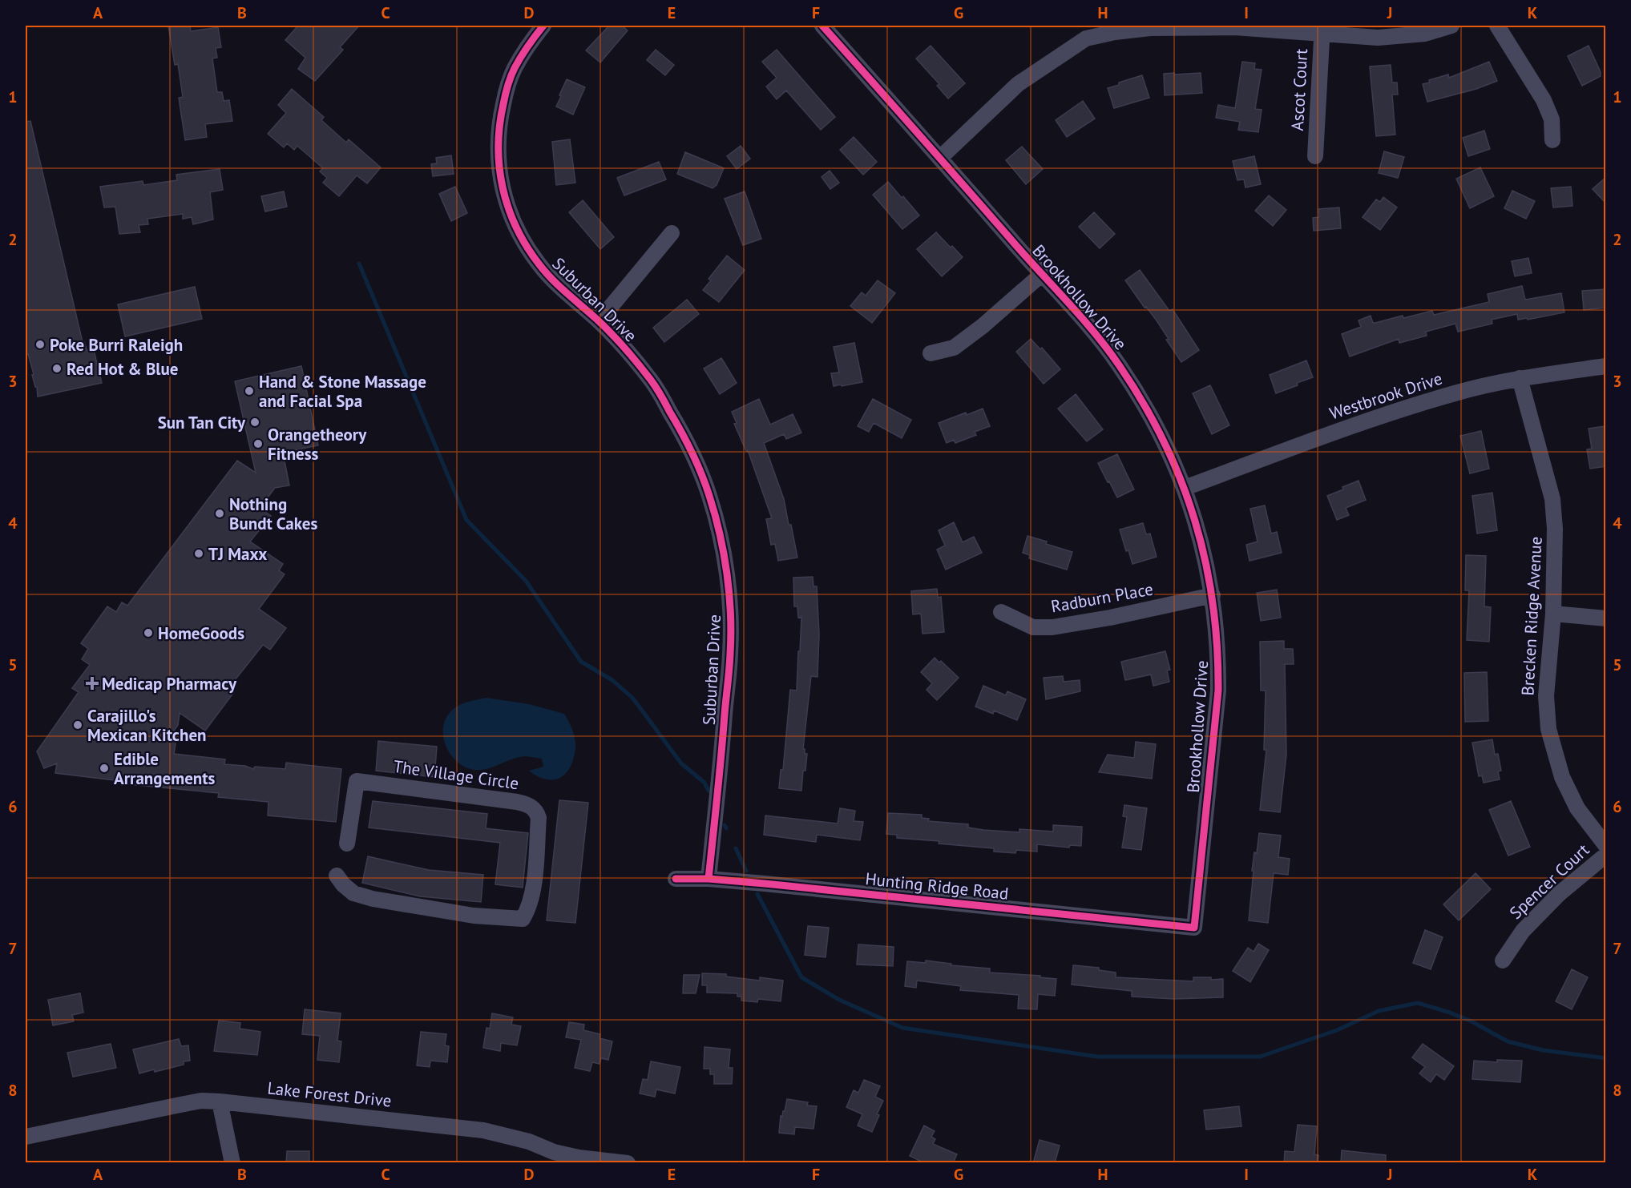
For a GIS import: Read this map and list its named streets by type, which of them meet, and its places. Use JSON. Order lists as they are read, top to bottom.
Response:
{
  "streets": {
    "street": [
      "Ascot Court",
      "Brookhollow Drive",
      "Suburban Drive",
      "Westbrook Drive",
      "Radburn Place",
      "Brecken Ridge Avenue",
      "The Village Circle",
      "Spencer Court",
      "Hunting Ridge Road",
      "Lake Forest Drive"
    ]
  },
  "crossings": [
    ["Brookhollow Drive", "Westbrook Drive"],
    ["Brookhollow Drive", "Radburn Place"],
    ["Brookhollow Drive", "Hunting Ridge Road"],
    ["Suburban Drive", "Hunting Ridge Road"],
    ["Westbrook Drive", "Brecken Ridge Avenue"]
  ],
  "places": {
    "other": [
      "Poke Burri Raleigh",
      "Red Hot & Blue",
      "Hand & Stone Massage and Facial Spa",
      "Sun Tan City",
      "Orangetheory Fitness",
      "Nothing Bundt Cakes",
      "TJ Maxx",
      "HomeGoods",
      "Carajillo's Mexican Kitchen",
      "Edible Arrangements"
    ],
    "health": ["Medicap Pharmacy"]
  },
  "grid": {
    "columns": [
      "A",
      "B",
      "C",
      "D",
      "E",
      "F",
      "G",
      "H",
      "I",
      "J",
      "K"
    ],
    "rows": [
      "1",
      "2",
      "3",
      "4",
      "5",
      "6",
      "7",
      "8"
    ]
  }
}
